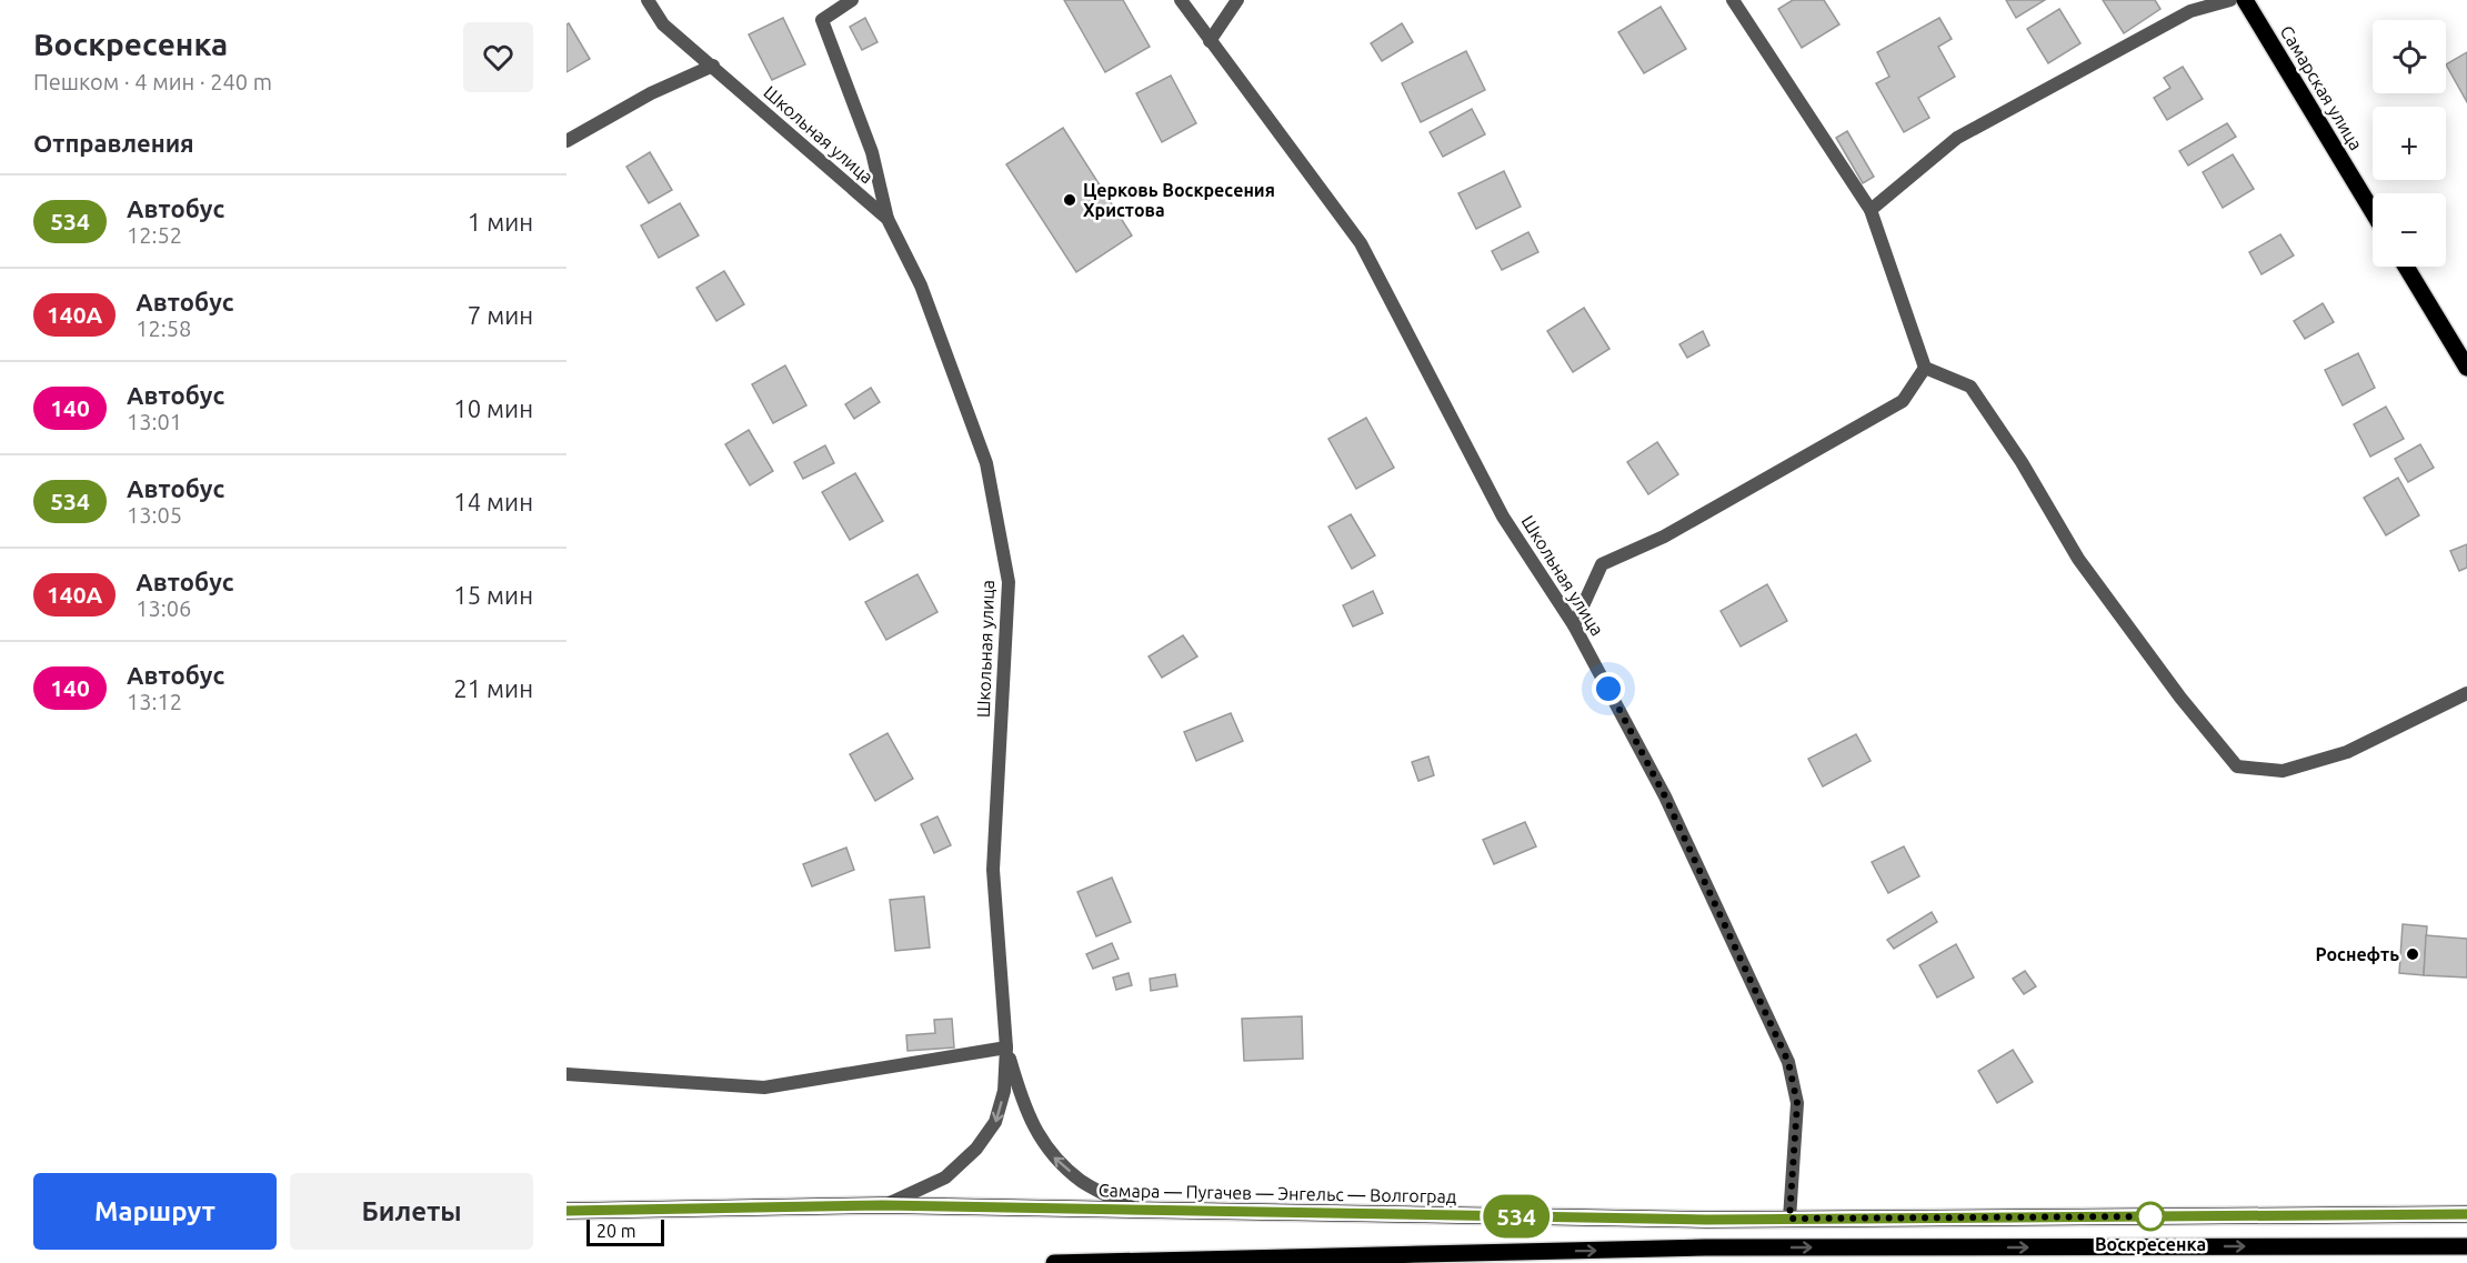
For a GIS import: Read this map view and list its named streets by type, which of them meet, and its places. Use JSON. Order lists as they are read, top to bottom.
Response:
{
  "streets": {
    "main road": ["Самарская улица", "Самара — Пугачев — Энгельс — Волгоград"],
    "street": ["Школьная улица"]
  },
  "crossings": [
    ["Школьная улица", "Самара — Пугачев — Энгельс — Волгоград"]
  ],
  "places": ["Церковь Воскресения Христова", "Роснефть", "Воскресенка"],
  "lines": ["bus line 534"],
  "scale_bar": "20 m",
  "page": {
    "heading": [
      ["Воскресенка", "Пешком · 4 мин · 240 m"],
      "Отправления"
    ],
    "on_map": "534",
    "map_buttons": ["+", "−"],
    "list": [
      {
        "mark": "534",
        "name": "Автобус",
        "note": "12:52",
        "value": "1 мин"
      },
      {
        "mark": "140А",
        "name": "Автобус",
        "note": "12:58",
        "value": "7 мин"
      },
      {
        "mark": "140",
        "name": "Автобус",
        "note": "13:01",
        "value": "10 мин"
      },
      {
        "mark": "534",
        "name": "Автобус",
        "note": "13:05",
        "value": "14 мин"
      },
      {
        "mark": "140А",
        "name": "Автобус",
        "note": "13:06",
        "value": "15 мин"
      },
      {
        "mark": "140",
        "name": "Автобус",
        "note": "13:12",
        "value": "21 мин"
      }
    ],
    "buttons": ["Маршрут", "Билеты"],
    "scale": "20 m"
  }
}
